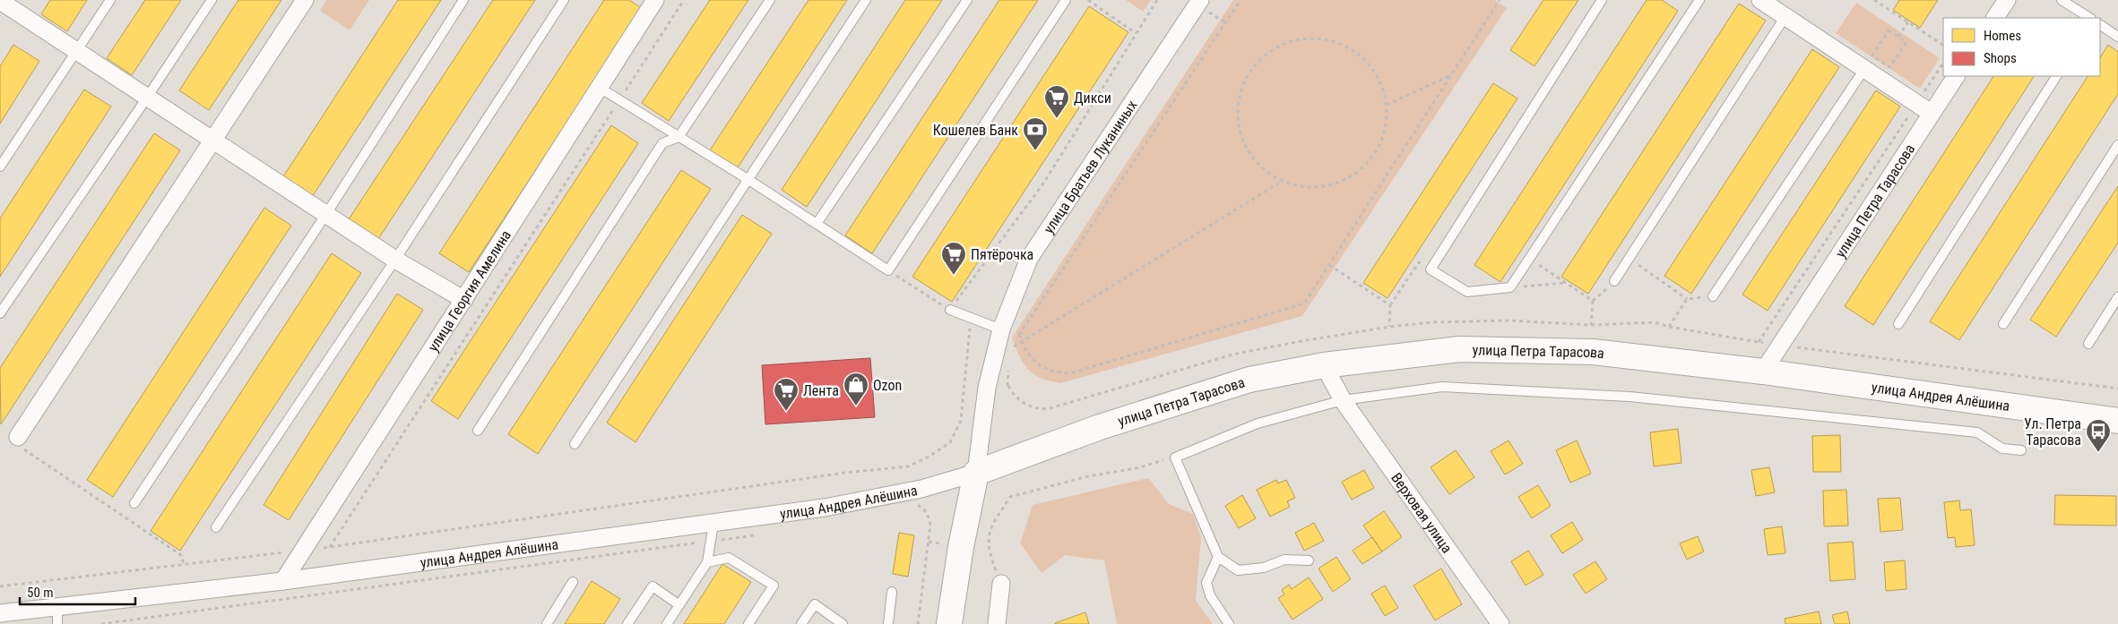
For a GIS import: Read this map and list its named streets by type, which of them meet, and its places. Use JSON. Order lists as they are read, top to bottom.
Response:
{
  "streets": {
    "street": [
      "улица Братьев Луканиных",
      "улица Петра Тарасова",
      "улица Георгия Амелина",
      "улица Андрея Алёшина",
      "Верховая улица"
    ]
  },
  "crossings": [
    ["улица Братьев Луканиных", "улица Петра Тарасова"],
    ["улица Братьев Луканиных", "улица Андрея Алёшина"],
    ["улица Петра Тарасова", "улица Андрея Алёшина"],
    ["улица Петра Тарасова", "Верховая улица"],
    ["улица Георгия Амелина", "улица Андрея Алёшина"]
  ],
  "places": {
    "supermarket": ["Дикси", "Пятёрочка", "Лента"],
    "bank": ["Кошелев Банк"],
    "shop": ["Ozon"],
    "bus stop": ["Ул. Петра Тарасова"]
  },
  "legend": ["Homes", "Shops"],
  "scale_bar": "50 m"
}
